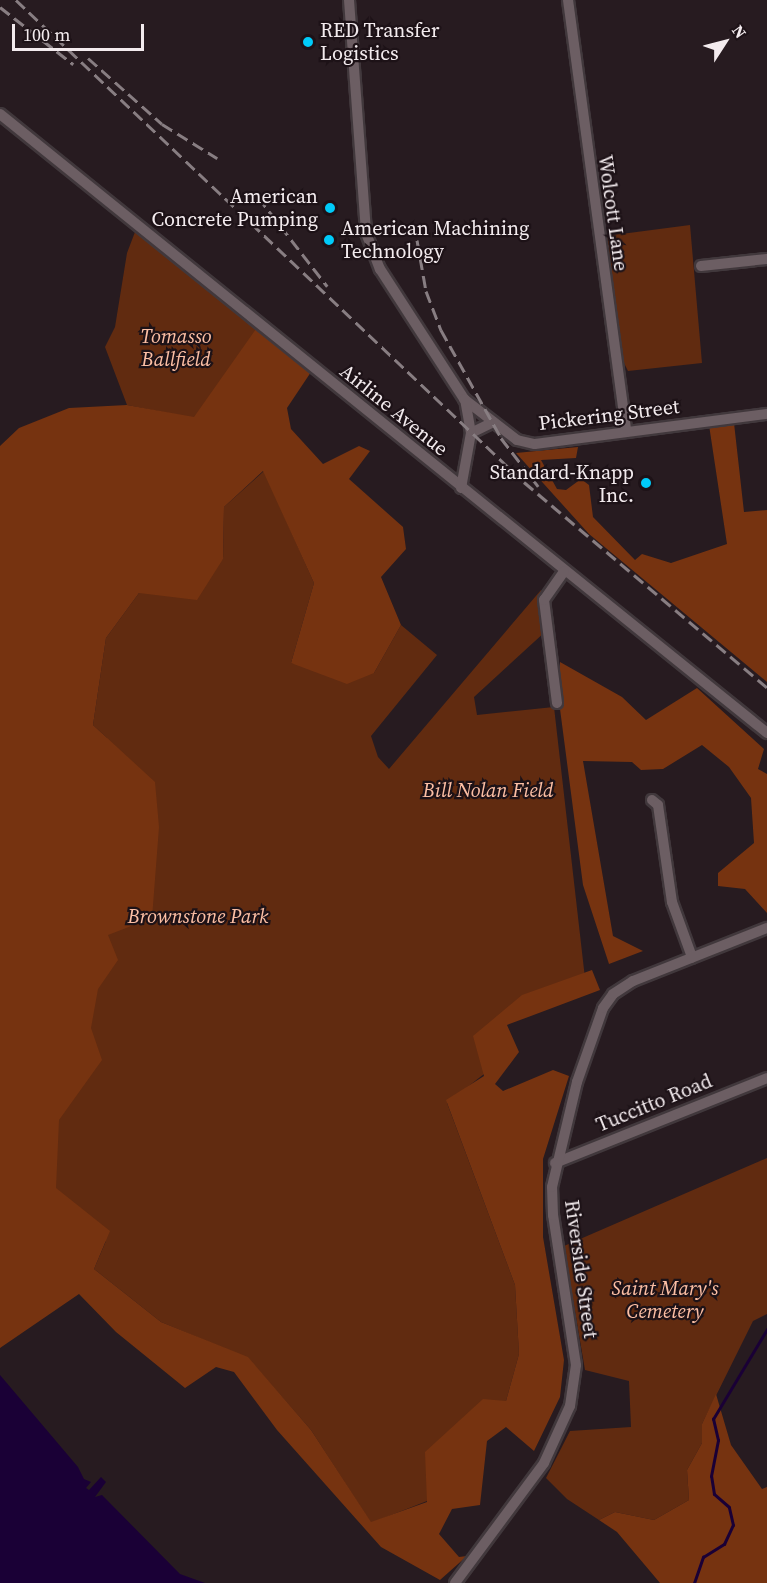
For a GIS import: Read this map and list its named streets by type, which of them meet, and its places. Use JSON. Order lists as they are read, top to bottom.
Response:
{
  "streets": {
    "street": [
      "Wolcott Lane",
      "Airline Avenue",
      "Pickering Street",
      "Tuccitto Road",
      "Riverside Street"
    ]
  },
  "crossings": [
    ["Wolcott Lane", "Pickering Street"],
    ["Tuccitto Road", "Riverside Street"]
  ],
  "parks": [
    "Tomasso Ballfield",
    "Bill Nolan Field",
    "Brownstone Park",
    "Saint Mary's Cemetery"
  ],
  "places": [
    "RED Transfer Logistics",
    "American Concrete Pumping",
    "American Machining Technology",
    "Standard-Knapp Inc."
  ],
  "scale_bar": "100 m",
  "north": "top right"
}
